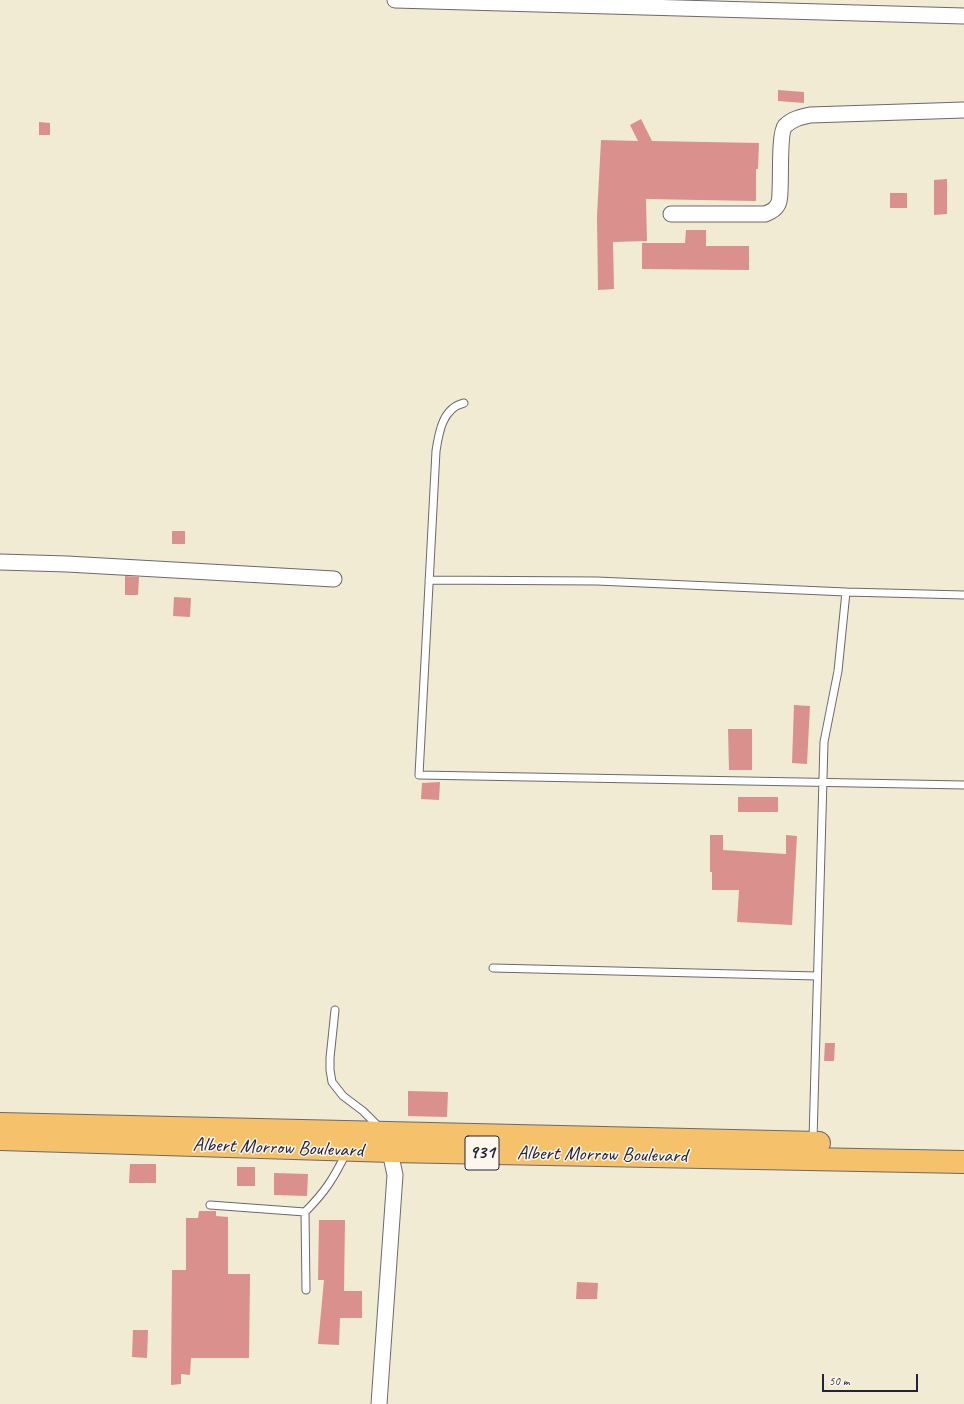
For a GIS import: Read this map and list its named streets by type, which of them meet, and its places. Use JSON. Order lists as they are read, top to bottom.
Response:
{
  "streets": {
    "highway": ["Albert Morrow Boulevard", "931"]
  },
  "scale_bar": "50 m"
}
